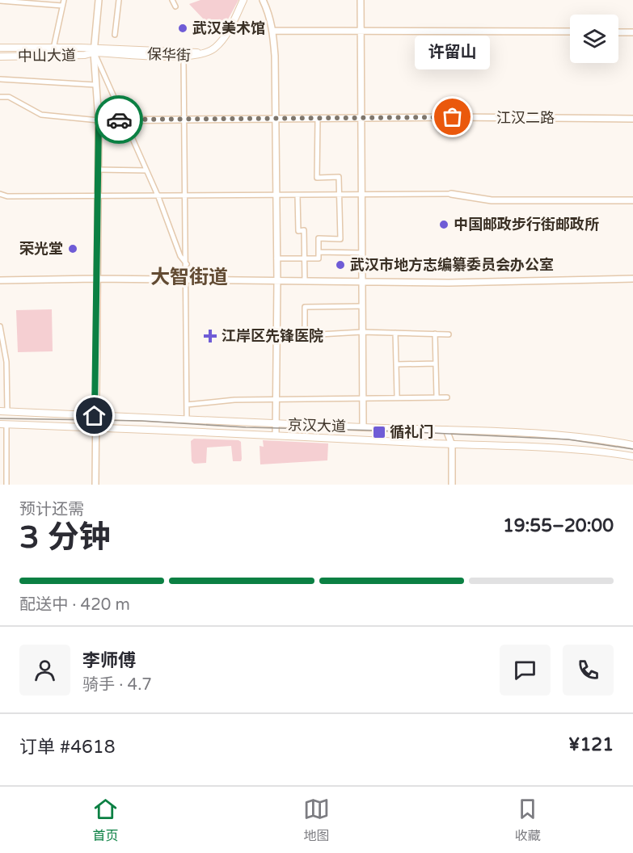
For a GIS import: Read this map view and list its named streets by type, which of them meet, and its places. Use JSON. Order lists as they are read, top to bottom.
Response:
{
  "streets": {
    "main road": ["保华街", "中山大道", "京汉大道"],
    "street": ["江汉二路"]
  },
  "crossings": [
    ["保华街", "中山大道"]
  ],
  "districts": ["大智街道"],
  "places": {
    "other": [
      "武汉美术馆",
      "许留山",
      "中国邮政步行街邮政所",
      "荣光堂",
      "武汉市地方志编纂委员会办公室"
    ],
    "health": ["江岸区先锋医院"],
    "transit": ["循礼门"]
  },
  "page": {
    "bubble": "许留山",
    "heading": ["3 分钟", "预计还需", "19:55–20:00"],
    "panel": [
      "李师傅",
      "骑手 · 4.7",
      "订单 #4618",
      "¥121"
    ],
    "bar": "配送中 · 420 m",
    "tabs": ["首页", "地图", "收藏"]
  }
}
